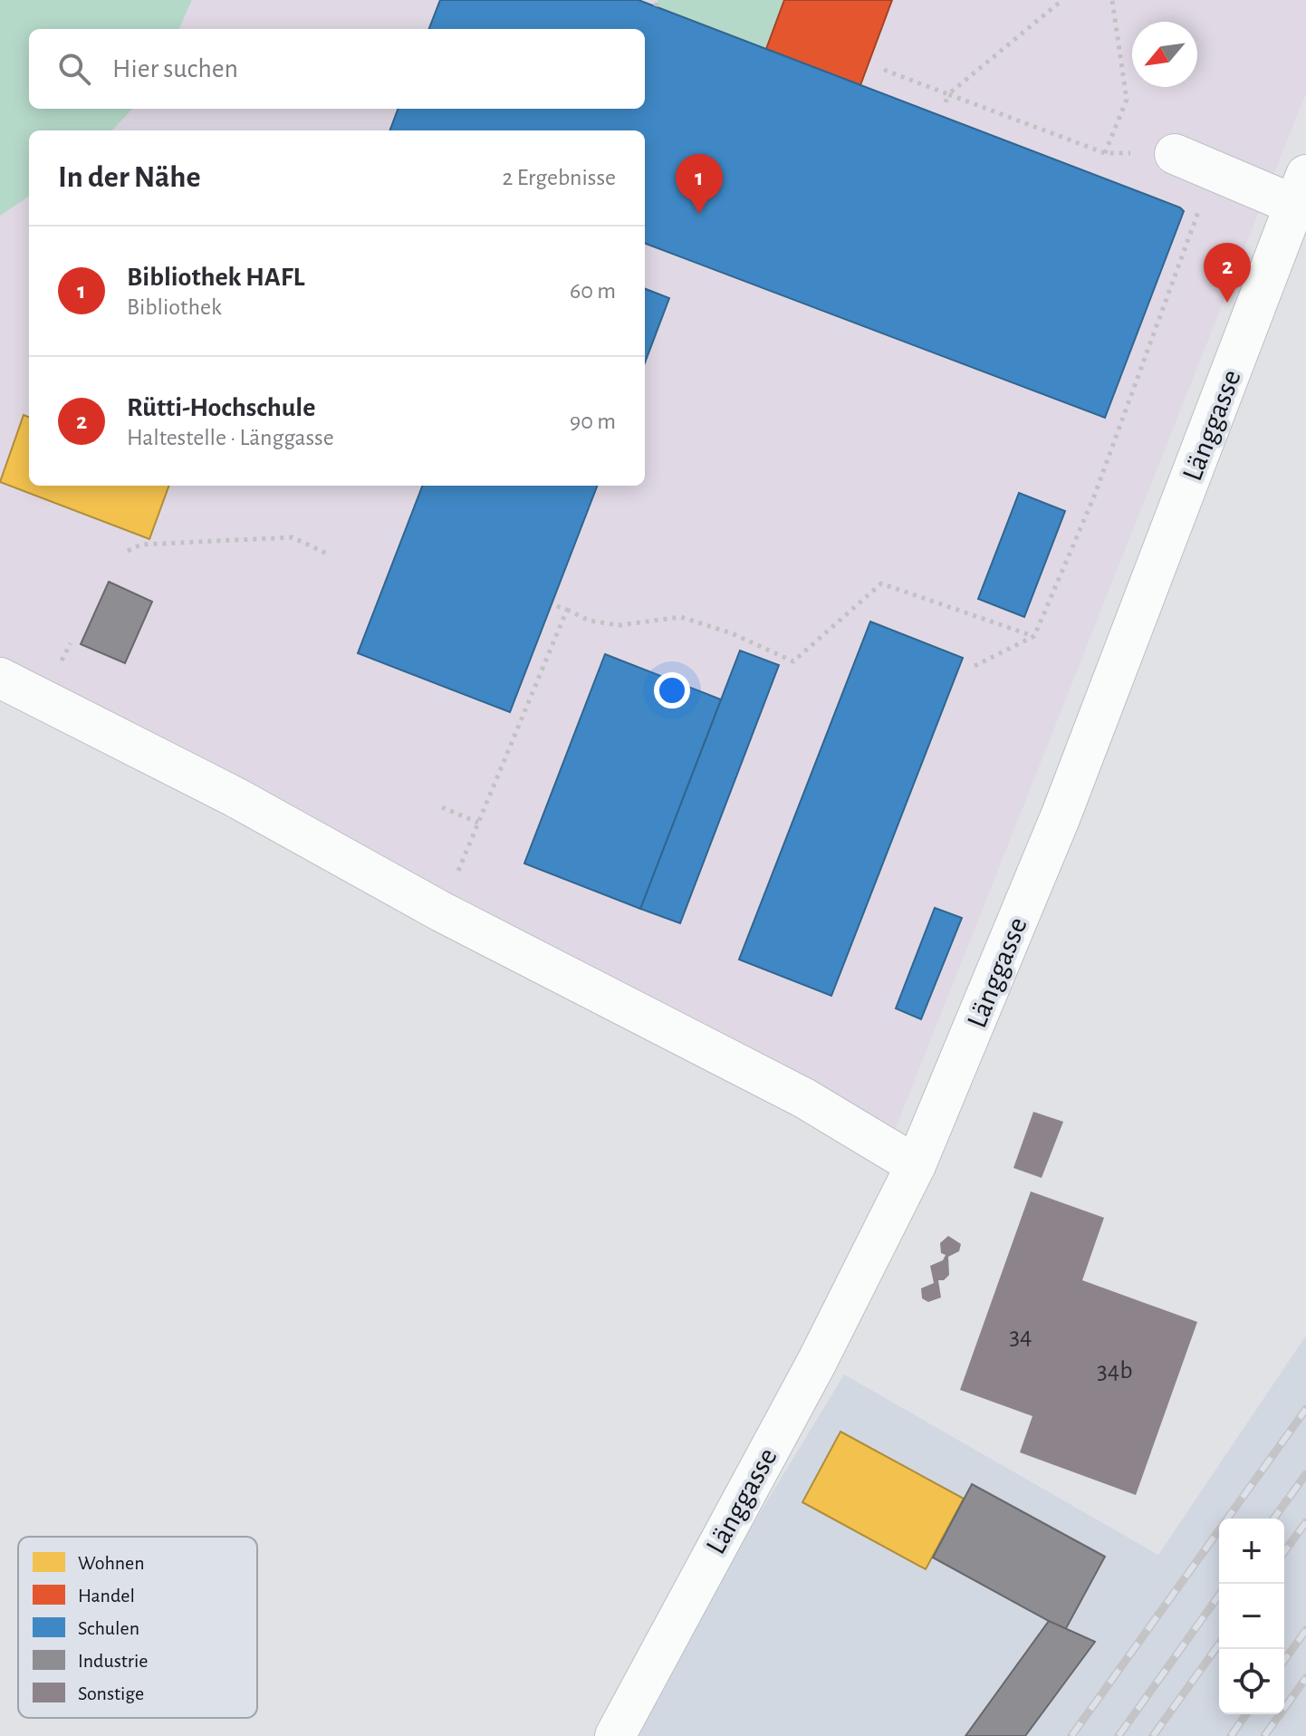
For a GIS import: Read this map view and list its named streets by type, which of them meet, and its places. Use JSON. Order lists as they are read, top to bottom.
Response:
{
  "streets": {
    "street": ["Länggasse"]
  },
  "house_numbers": ["34", "34b"],
  "legend": [
    "Wohnen",
    "Handel",
    "Schulen",
    "Industrie",
    "Sonstige"
  ],
  "north": "bottom left",
  "page": {
    "search": "Hier suchen",
    "heading": ["In der Nähe", "2 Ergebnisse"],
    "pins": ["1", "2"],
    "list": [
      {
        "mark": "1",
        "name": "Bibliothek HAFL",
        "note": "Bibliothek",
        "value": "60 m"
      },
      {
        "mark": "2",
        "name": "Rütti-Hochschule",
        "note": "Haltestelle · Länggasse",
        "value": "90 m"
      }
    ],
    "map_buttons": ["+", "−"]
  }
}
